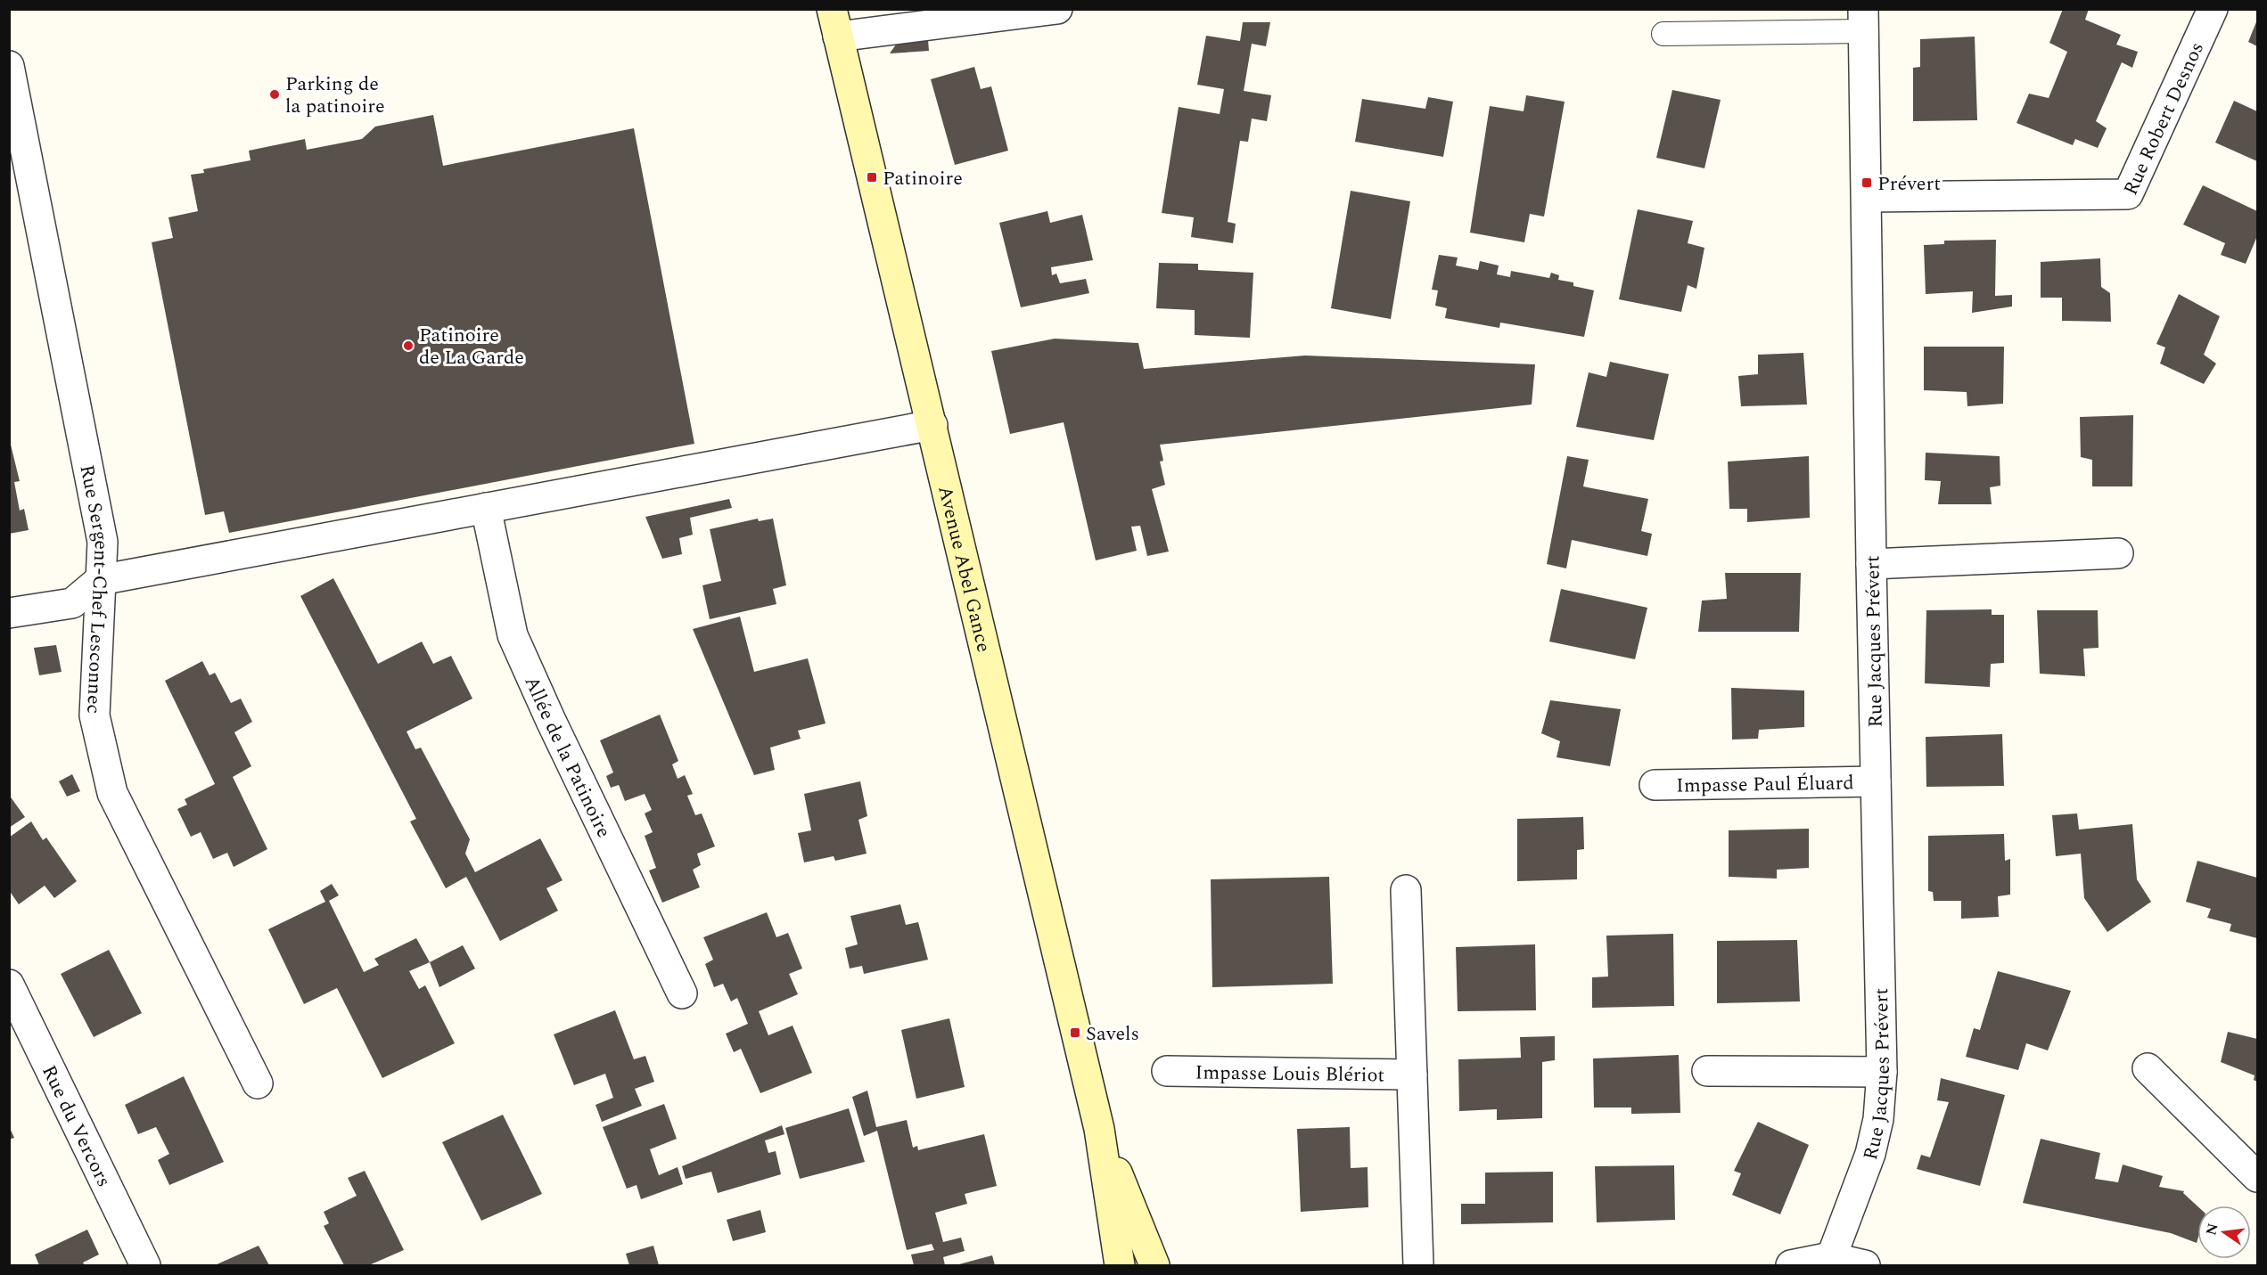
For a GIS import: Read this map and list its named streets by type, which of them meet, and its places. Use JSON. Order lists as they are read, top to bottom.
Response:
{
  "streets": {
    "main road": ["Avenue Abel Gance"],
    "street": [
      "Rue Robert Desnos",
      "Rue Sergent-Chef Lesconnec",
      "Rue Jacques Prévert",
      "Allée de la Patinoire",
      "Impasse Paul Éluard",
      "Impasse Louis Blériot",
      "Rue du Vercors"
    ]
  },
  "crossings": [
    ["Rue Robert Desnos", "Rue Jacques Prévert"],
    ["Rue Jacques Prévert", "Impasse Paul Éluard"]
  ],
  "places": {
    "other": ["Parking de la patinoire", "Patinoire de La Garde"],
    "transit": ["Patinoire", "Prévert", "Savels"]
  },
  "north": "left"
}
